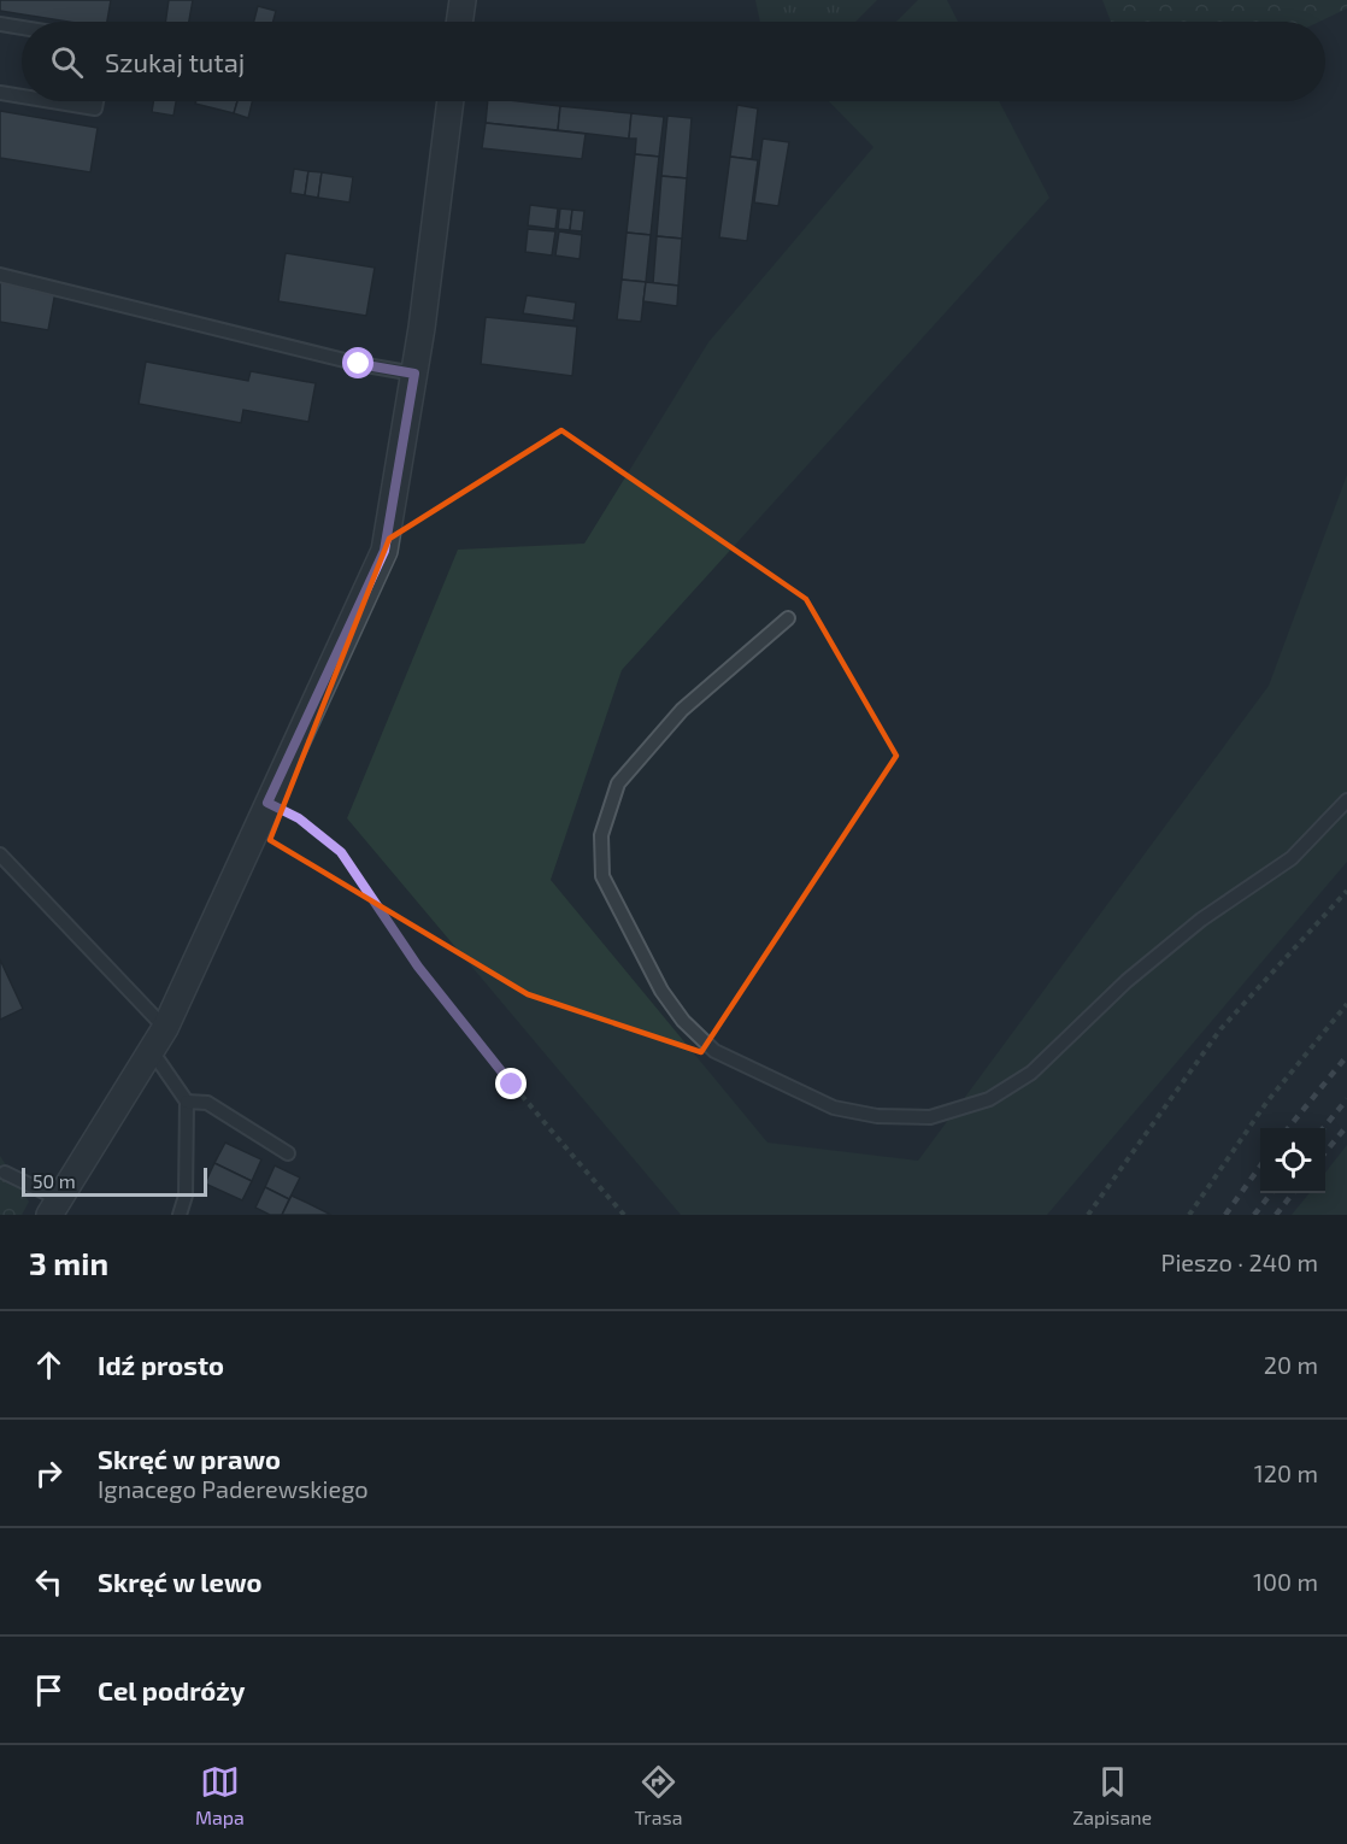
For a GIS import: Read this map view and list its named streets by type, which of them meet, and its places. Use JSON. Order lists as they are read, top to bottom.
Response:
{
  "scale_bar": "50 m",
  "page": {
    "search": "Szukaj tutaj",
    "scale": "50 m",
    "heading": ["3 min", "Pieszo · 240 m"],
    "list": [
      ["Idź prosto", "20 m"],
      ["Skręć w prawo", "Ignacego Paderewskiego", "120 m"],
      ["Skręć w lewo", "100 m"],
      "Cel podróży"
    ],
    "nav": ["Mapa", "Trasa", "Zapisane"]
  }
}
